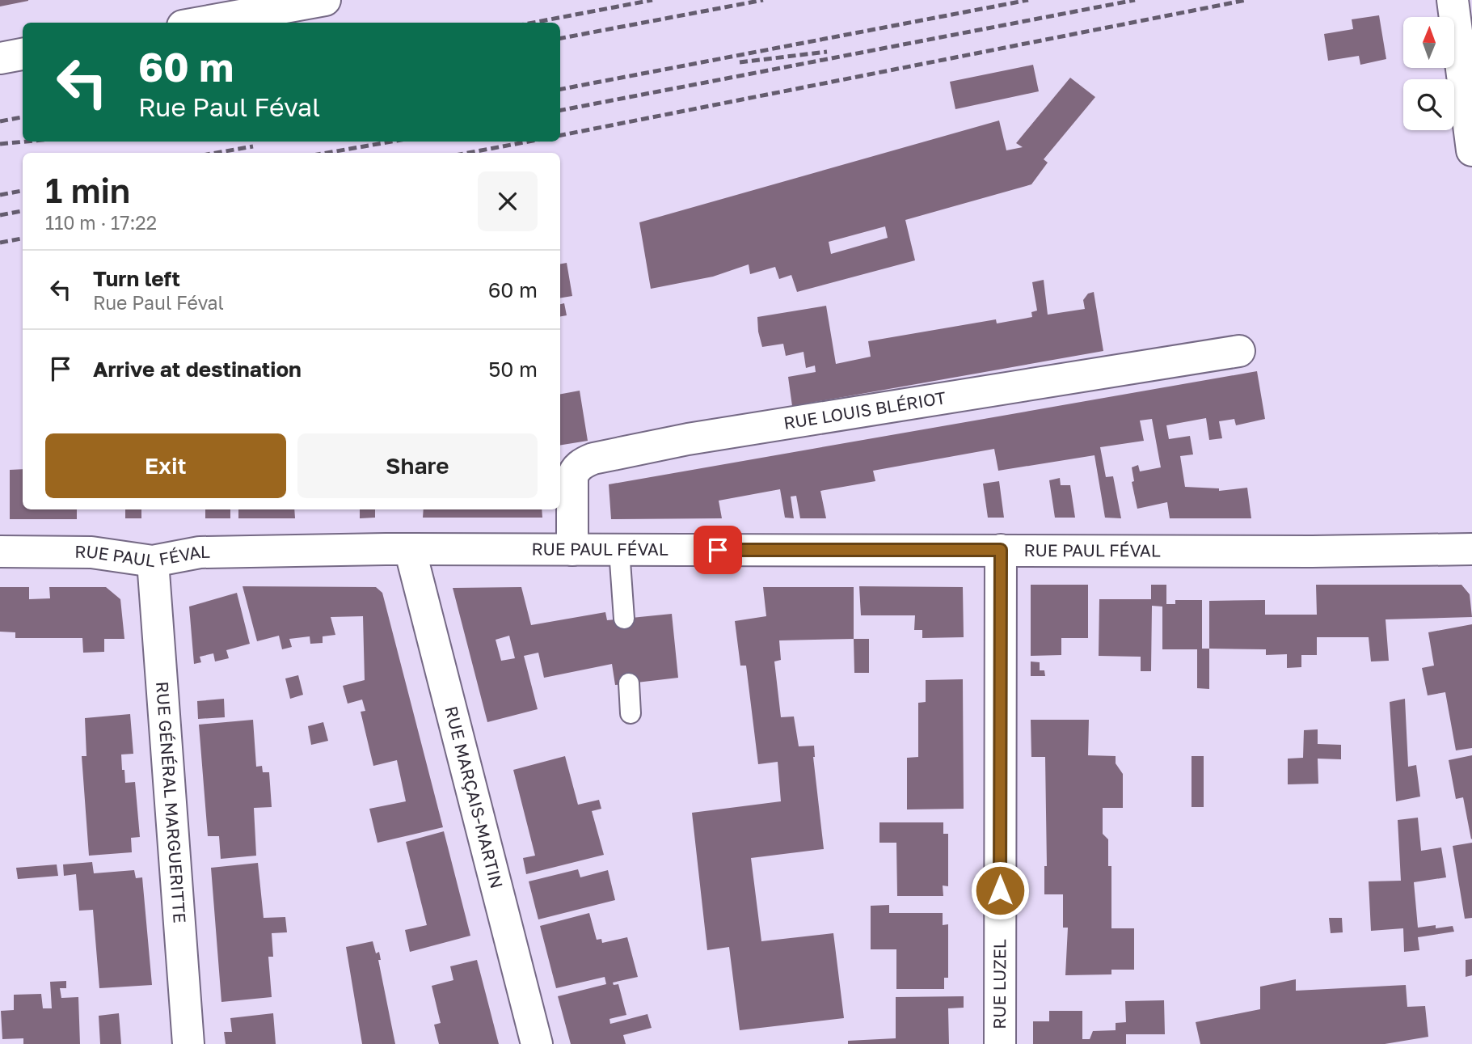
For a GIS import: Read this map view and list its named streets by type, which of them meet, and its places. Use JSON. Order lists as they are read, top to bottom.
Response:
{
  "streets": {
    "street": [
      "RUE LOUIS BLÉRIOT",
      "RUE PAUL FÉVAL",
      "RUE MARÇAIS-MARTIN",
      "RUE GÉNÉRAL MARGUERITTE",
      "RUE LUZEL"
    ]
  },
  "crossings": [
    ["RUE LOUIS BLÉRIOT", "RUE PAUL FÉVAL"],
    ["RUE PAUL FÉVAL", "RUE MARÇAIS-MARTIN"],
    ["RUE PAUL FÉVAL", "RUE GÉNÉRAL MARGUERITTE"],
    ["RUE PAUL FÉVAL", "RUE LUZEL"]
  ],
  "north": "top",
  "page": {
    "turn": ["60 m", "Rue Paul Féval"],
    "heading": ["1 min", "110 m · 17:22"],
    "list": [
      {
        "name": "Turn left",
        "note": "Rue Paul Féval",
        "value": "60 m"
      },
      {
        "name": "Arrive at destination",
        "value": "50 m"
      }
    ],
    "buttons": ["Exit", "Share"]
  }
}
